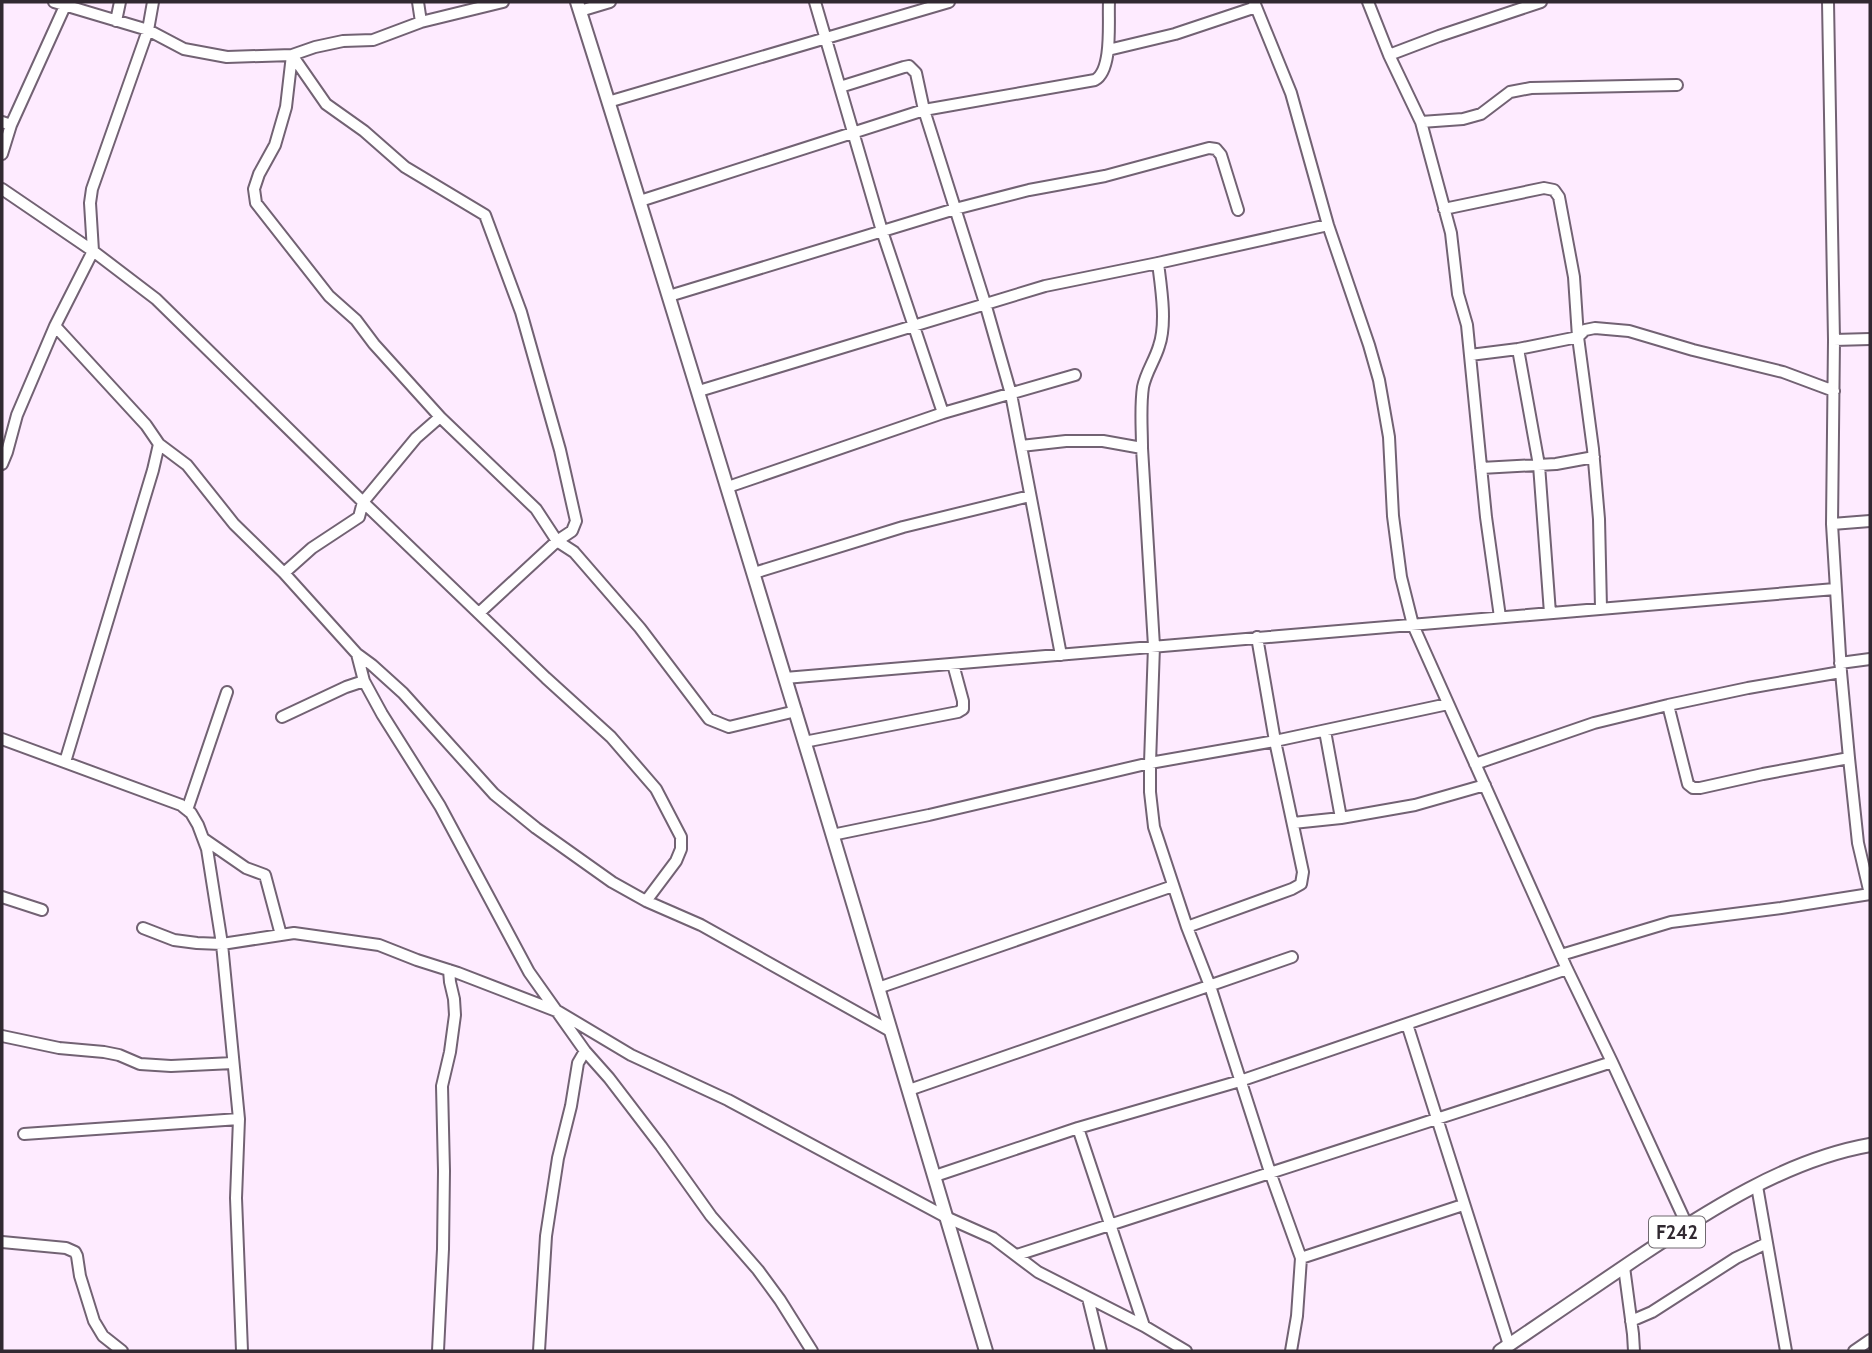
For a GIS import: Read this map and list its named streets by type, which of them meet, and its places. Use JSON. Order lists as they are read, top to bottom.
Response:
{
  "streets": {
    "main road": ["F242"]
  }
}
